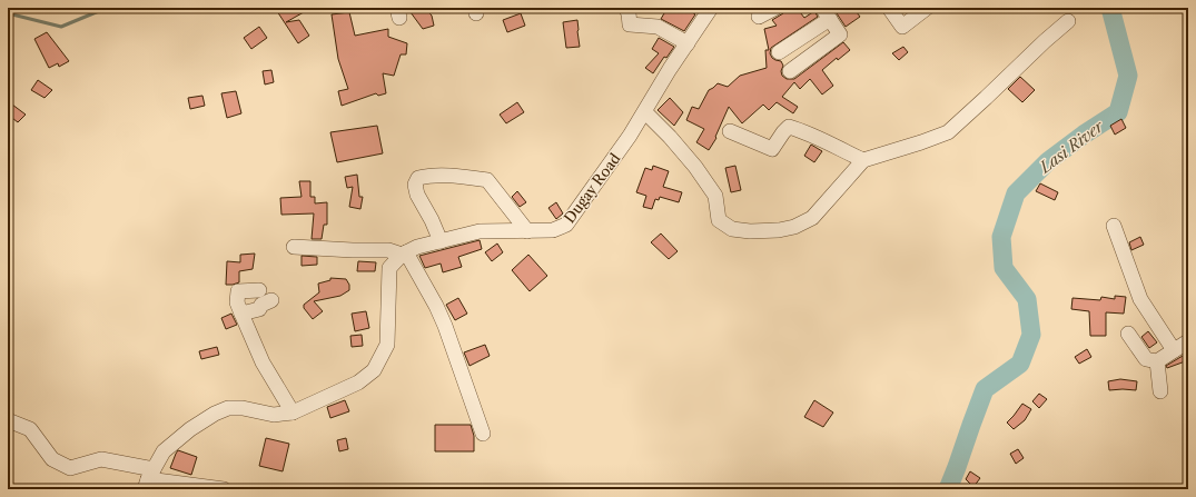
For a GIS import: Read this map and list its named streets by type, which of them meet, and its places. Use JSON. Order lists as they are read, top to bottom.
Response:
{
  "streets": {
    "street": ["Dugay Road"]
  },
  "water": ["Lasi River"]
}
